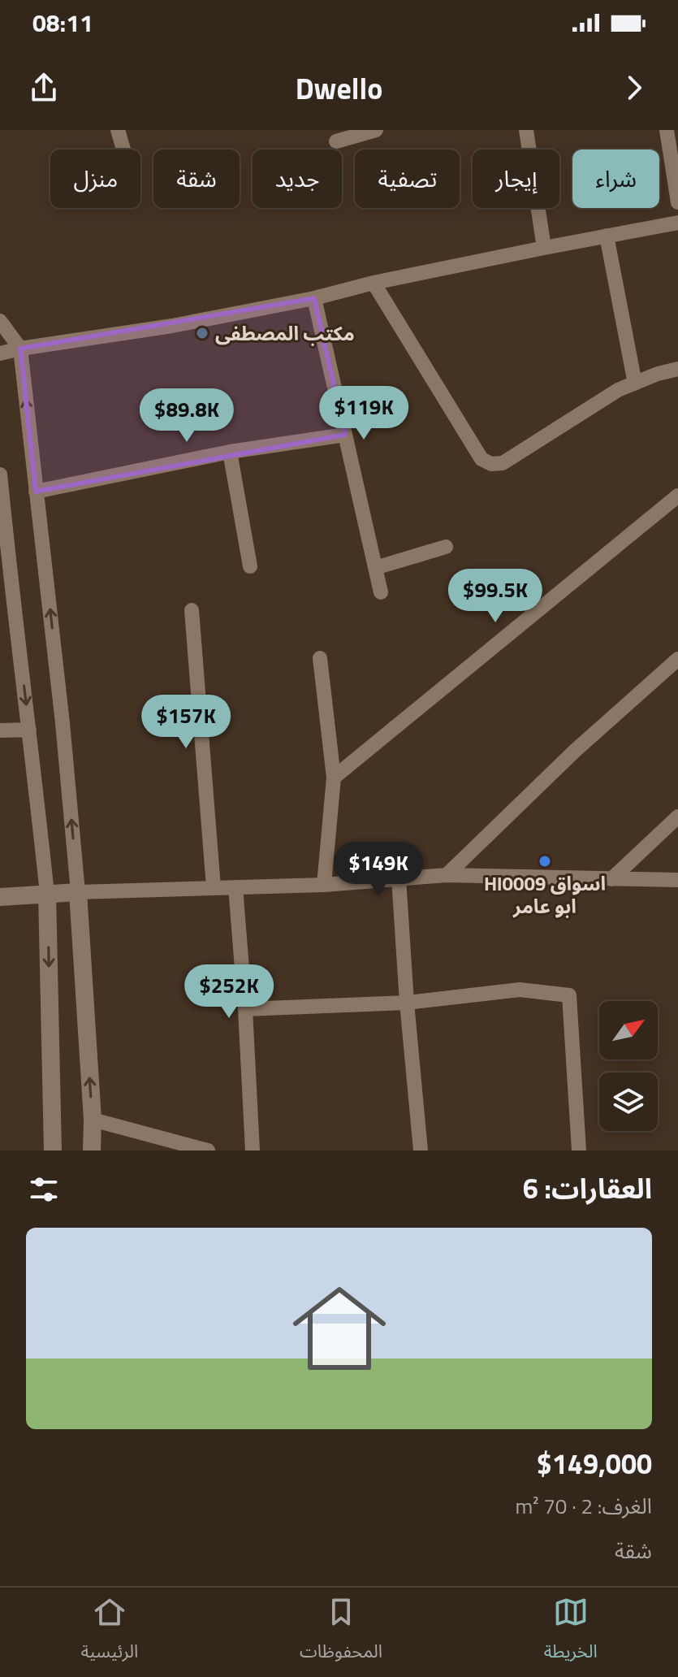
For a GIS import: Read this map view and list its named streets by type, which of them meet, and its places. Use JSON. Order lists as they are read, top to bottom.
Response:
{
  "places": ["مكتب المصطفى", "Hl0009 اسواق ابو عامر"],
  "north": "top right",
  "page": {
    "status": "08:11",
    "header": "Dwello",
    "chip": [
      "شراء",
      "إيجار",
      "تصفية",
      "جديد",
      "شقة",
      "منزل"
    ],
    "price": [
      "$119K",
      "$89.8K",
      "$99.5K",
      "$157K",
      "$149K",
      "$252K"
    ],
    "heading": "العقارات: 6",
    "list": [
      {
        "name": "$149,000",
        "note": "الغرف: 2 · 70 m² · شقة"
      }
    ],
    "tabs": ["الخريطة", "المحفوظات", "الرئيسية"]
  }
}
